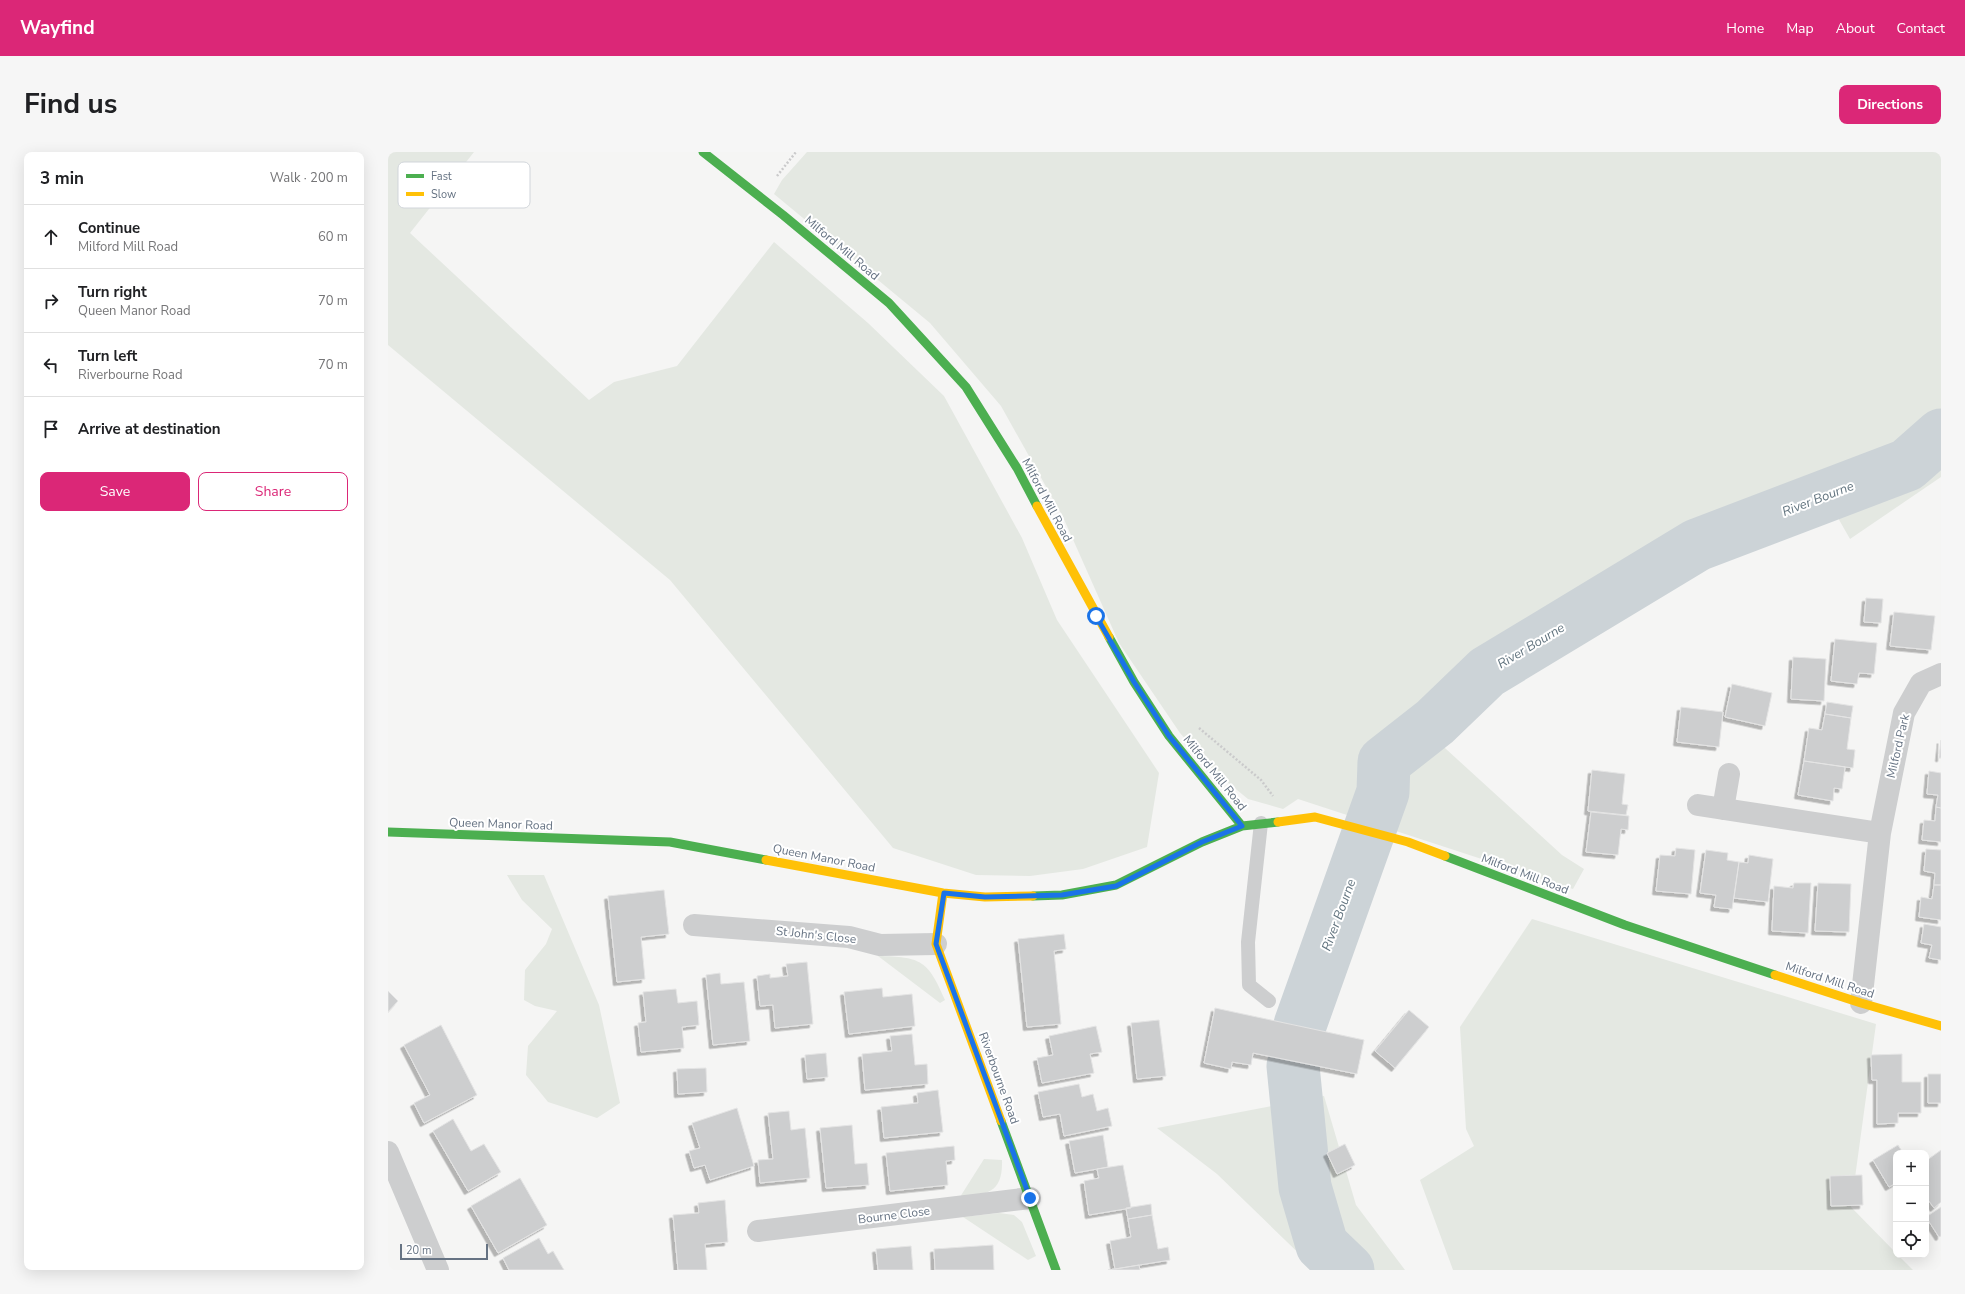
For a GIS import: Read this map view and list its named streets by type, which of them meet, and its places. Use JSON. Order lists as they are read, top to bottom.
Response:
{
  "streets": {
    "street": [
      "Milford Mill Road",
      "Milford Park",
      "Queen Manor Road",
      "St John's Close",
      "Riverbourne Road",
      "Bourne Close"
    ]
  },
  "crossings": [
    ["Milford Mill Road", "Milford Park"],
    ["Milford Mill Road", "Queen Manor Road"],
    ["Queen Manor Road", "Riverbourne Road"],
    ["St John's Close", "Riverbourne Road"],
    ["Riverbourne Road", "Bourne Close"]
  ],
  "water": ["River Bourne"],
  "legend": ["Fast", "Slow"],
  "scale_bar": "20 m",
  "page": {
    "header": "Wayfind",
    "nav": [
      "Home",
      "Map",
      "About",
      "Contact"
    ],
    "title": "Find us",
    "buttons": [
      "Directions",
      ["Save", "Share"]
    ],
    "heading": ["3 min", "Walk · 200 m"],
    "list": [
      ["Continue", "Milford Mill Road", "60 m"],
      ["Turn right", "Queen Manor Road", "70 m"],
      ["Turn left", "Riverbourne Road", "70 m"],
      "Arrive at destination"
    ],
    "map_buttons": ["+", "−"],
    "scale": "20 m"
  }
}
